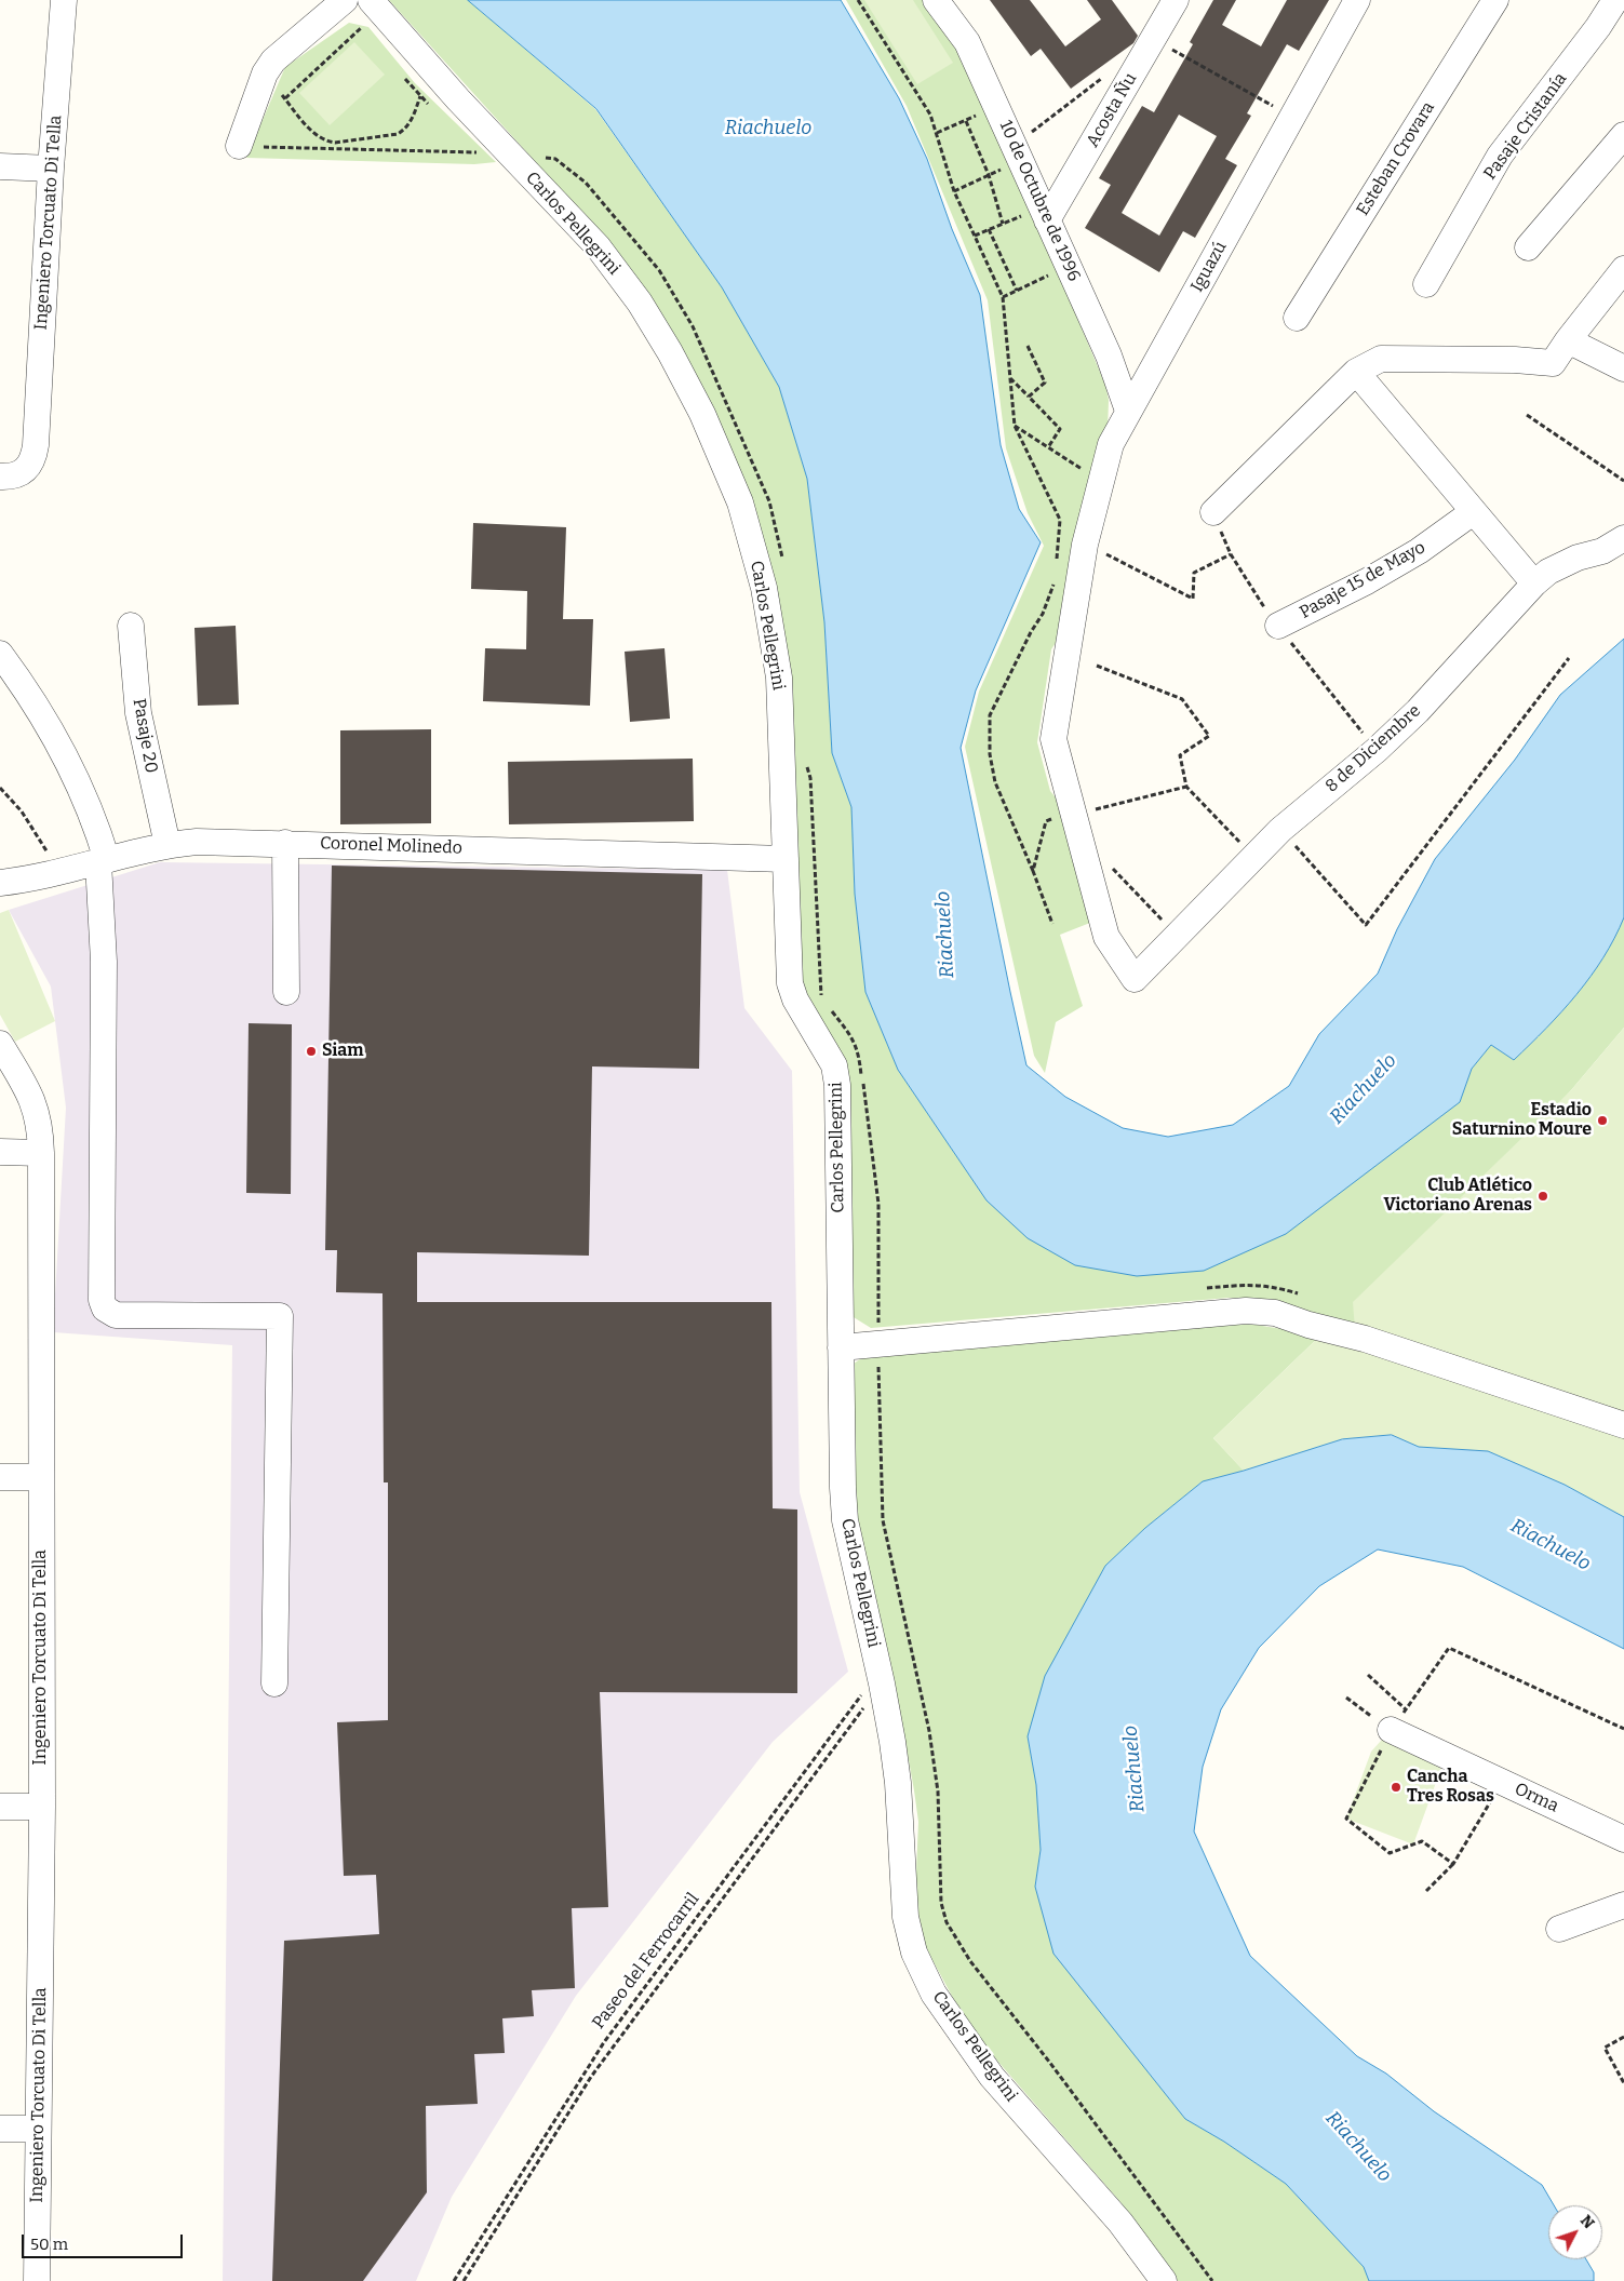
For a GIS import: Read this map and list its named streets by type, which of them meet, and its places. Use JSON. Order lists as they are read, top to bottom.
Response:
{
  "streets": {
    "street": [
      "Acosta Ñu",
      "Pasaje Cristanía",
      "Esteban Crovara",
      "10 de Octubre de 1996",
      "Ingeniero Torcuato Di Tella",
      "Carlos Pellegrini",
      "Iguazú",
      "Pasaje 15 de Mayo",
      "Pasaje 20",
      "8 de Diciembre",
      "Coronel Molinedo",
      "Orma"
    ],
    "path": ["Paseo del Ferrocarril"]
  },
  "crossings": [
    ["Acosta Ñu", "10 de Octubre de 1996"],
    ["10 de Octubre de 1996", "Iguazú"],
    ["Carlos Pellegrini", "Coronel Molinedo"],
    ["Carlos Pellegrini", "Paseo del Ferrocarril"],
    ["Iguazú", "8 de Diciembre"],
    ["Pasaje 20", "Coronel Molinedo"]
  ],
  "water": ["Riachuelo"],
  "places": [
    "Siam",
    "Estadio Saturnino Moure",
    "Club Atlético Victoriano Arenas",
    "Cancha Tres Rosas"
  ],
  "scale_bar": "50 m",
  "north": "top right"
}
